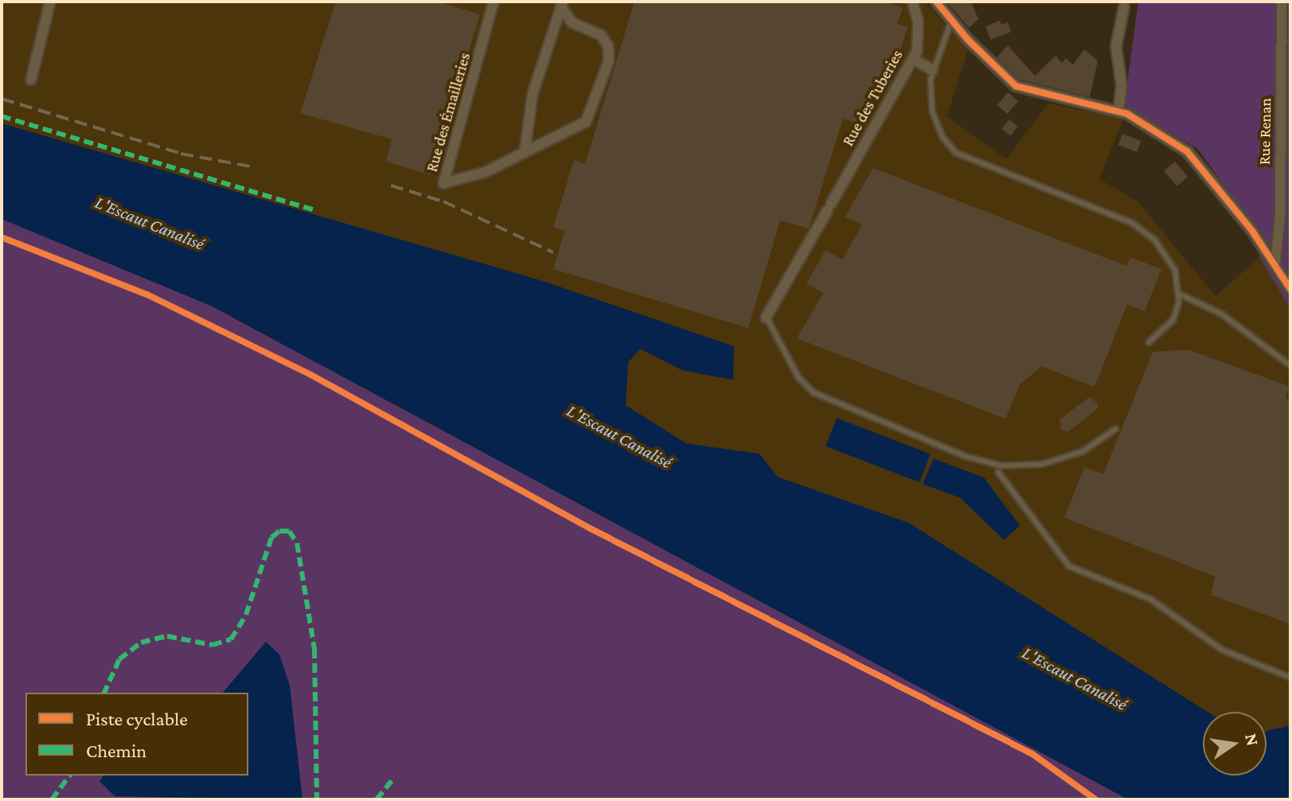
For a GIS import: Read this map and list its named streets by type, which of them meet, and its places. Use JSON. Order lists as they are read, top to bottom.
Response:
{
  "streets": {
    "street": ["Rue des Tuberies", "Rue des Émailleries", "Rue Renan"]
  },
  "water": ["L'Escaut Canalisé"],
  "legend": ["Piste cyclable", "Chemin"],
  "north": "right"
}
